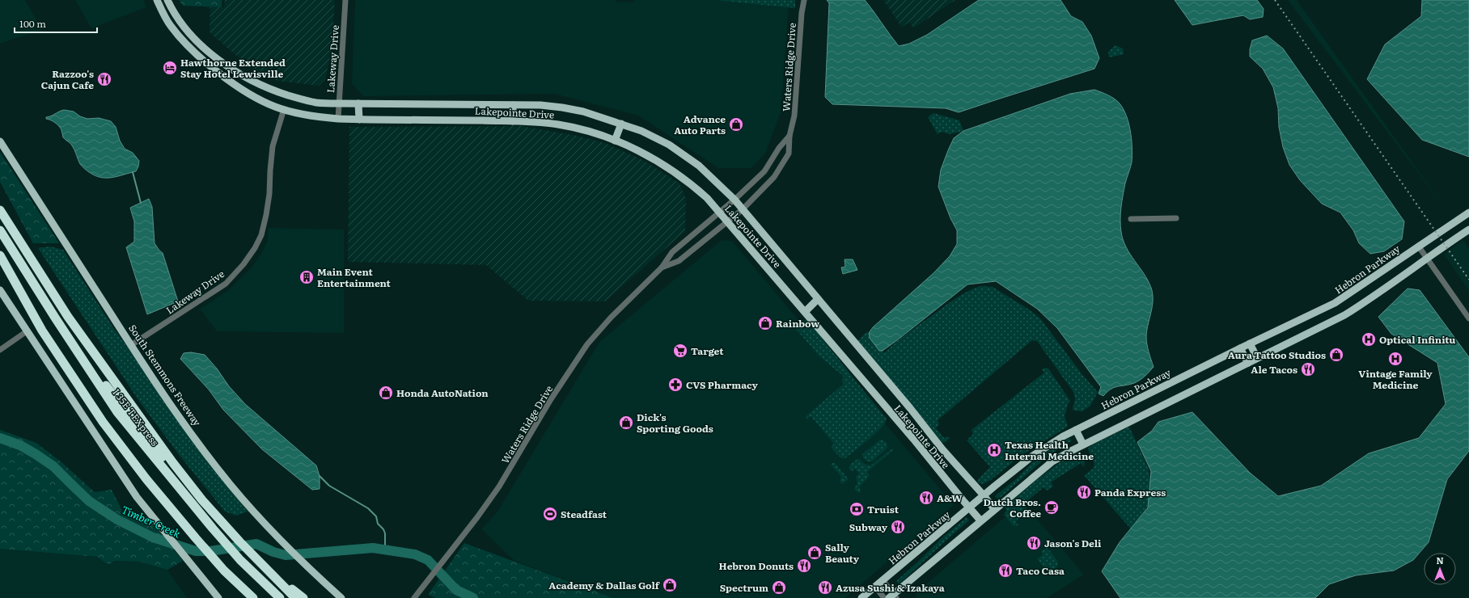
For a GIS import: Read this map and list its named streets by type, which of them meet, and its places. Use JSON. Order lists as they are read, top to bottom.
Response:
{
  "streets": {
    "highway": ["I 35E TEXpress"],
    "main road": ["Lakepointe Drive", "Hebron Parkway", "South Stemmons Freeway"],
    "street": ["Lakeway Drive", "Waters Ridge Drive"]
  },
  "crossings": [
    ["Lakeway Drive", "Lakepointe Drive"],
    ["Lakeway Drive", "South Stemmons Freeway"],
    ["Waters Ridge Drive", "Lakepointe Drive"],
    ["Lakepointe Drive", "Hebron Parkway"]
  ],
  "water": ["Timber Creek"],
  "places": {
    "hotel": ["Hawthorne Extended Stay Hotel Lewisville"],
    "restaurant": [
      "Razzoo's Cajun Cafe",
      "Ale Tacos",
      "Panda Express",
      "A&W",
      "Subway",
      "Jason's Deli",
      "Hebron Donuts",
      "Taco Casa",
      "Azusa Sushi & Izakaya"
    ],
    "shop": [
      "Advance Auto Parts",
      "Rainbow",
      "Aura Tattoo Studios",
      "Honda AutoNation",
      "Dick's Sporting Goods",
      "Sally Beauty",
      "Academy & Dallas Golf",
      "Spectrum"
    ],
    "building": ["Main Event Entertainment"],
    "hospital": ["Optical Infinitu", "Vintage Family Medicine", "Texas Health Internal Medicine"],
    "supermarket": ["Target"],
    "pharmacy": ["CVS Pharmacy"],
    "cafe": ["Dutch Bros. Coffee"],
    "bank": ["Truist"],
    "sports": ["Steadfast"]
  },
  "scale_bar": "100 m",
  "north": "top"
}
